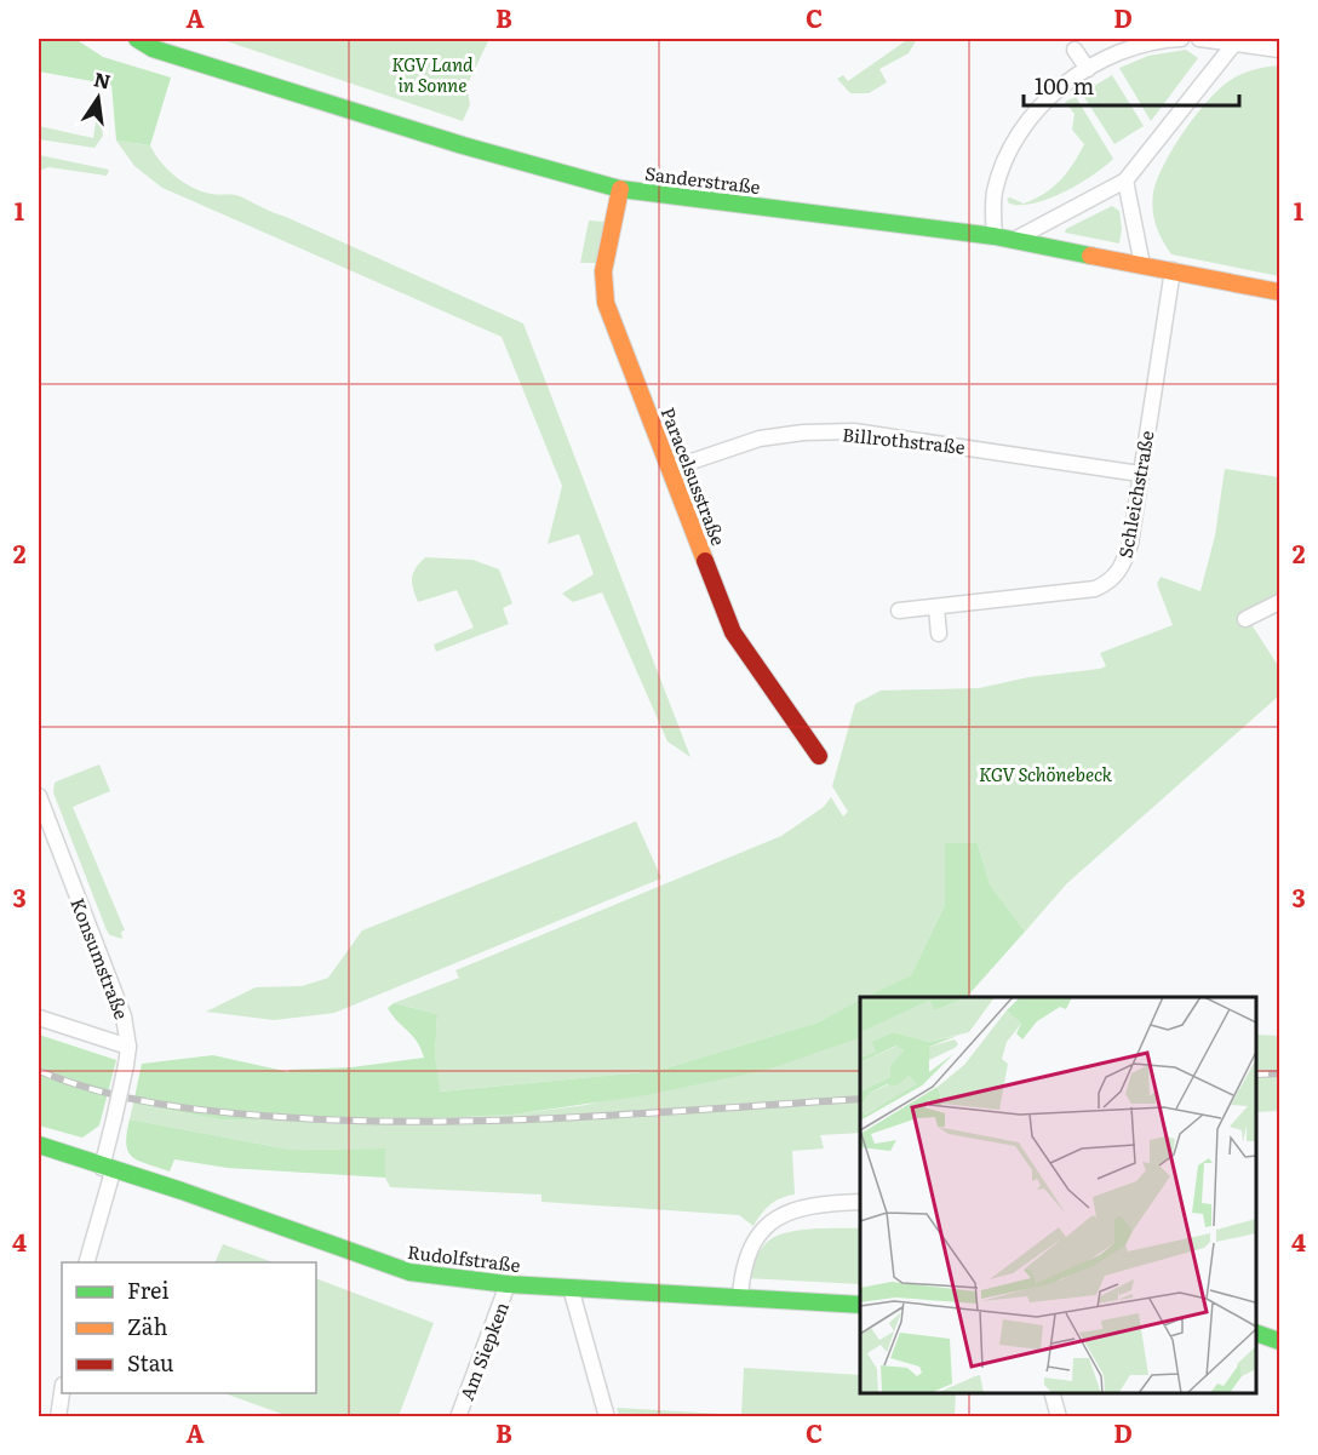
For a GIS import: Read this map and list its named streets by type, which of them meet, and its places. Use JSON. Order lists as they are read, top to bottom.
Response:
{
  "streets": {
    "street": [
      "Sanderstraße",
      "Billrothstraße",
      "Paracelsusstraße",
      "Schleichstraße",
      "Konsumstraße",
      "Rudolfstraße",
      "Am Siepken"
    ]
  },
  "crossings": [
    ["Sanderstraße", "Paracelsusstraße"],
    ["Sanderstraße", "Schleichstraße"],
    ["Billrothstraße", "Paracelsusstraße"],
    ["Billrothstraße", "Schleichstraße"],
    ["Konsumstraße", "Rudolfstraße"],
    ["Rudolfstraße", "Am Siepken"]
  ],
  "parks": ["KGV Land in Sonne", "KGV Schönebeck"],
  "legend": ["Frei", "Zäh", "Stau"],
  "scale_bar": "100 m",
  "north": "top",
  "grid": {
    "columns": [
      "A",
      "B",
      "C",
      "D"
    ],
    "rows": [
      "1",
      "2",
      "3",
      "4"
    ]
  }
}
